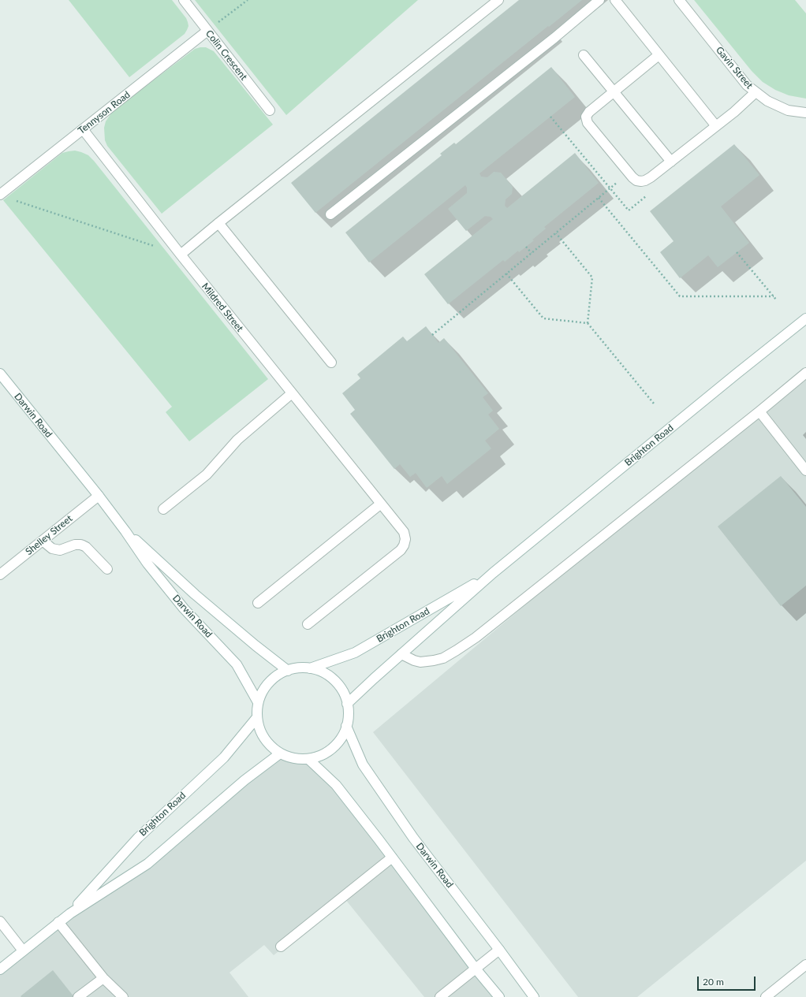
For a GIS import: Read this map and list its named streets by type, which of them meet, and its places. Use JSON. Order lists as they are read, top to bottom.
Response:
{
  "streets": {
    "street": [
      "Colin Crescent",
      "Gavin Street",
      "Tennyson Road",
      "Mildred Street",
      "Darwin Road",
      "Brighton Road",
      "Shelley Street"
    ]
  },
  "crossings": [
    ["Colin Crescent", "Tennyson Road"],
    ["Tennyson Road", "Mildred Street"],
    ["Darwin Road", "Brighton Road"],
    ["Darwin Road", "Shelley Street"]
  ],
  "scale_bar": "20 m"
}
